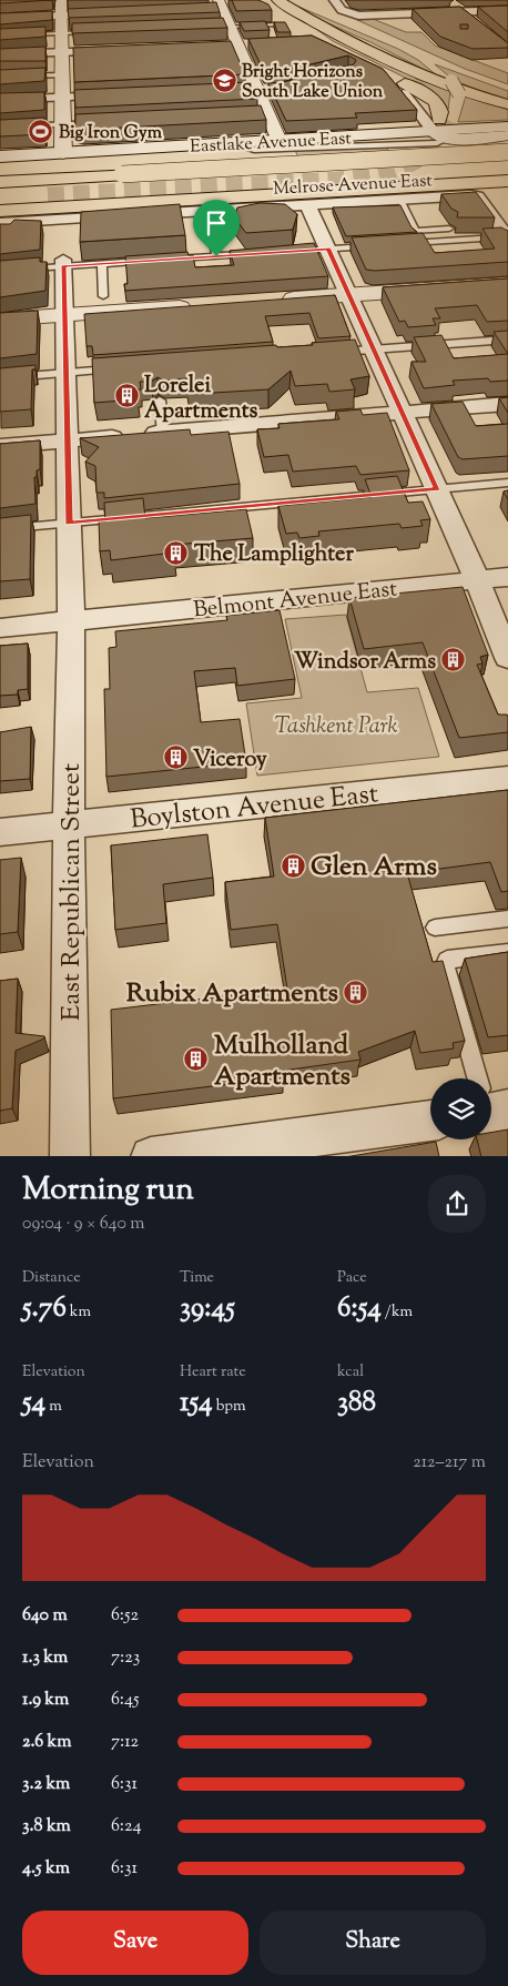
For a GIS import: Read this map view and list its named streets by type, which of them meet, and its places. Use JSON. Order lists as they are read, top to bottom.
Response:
{
  "streets": {
    "street": [
      "Eastlake Avenue East",
      "Melrose Avenue East",
      "Belmont Avenue East",
      "Boylston Avenue East",
      "East Republican Street"
    ]
  },
  "crossings": [
    ["Belmont Avenue East", "East Republican Street"],
    ["Boylston Avenue East", "East Republican Street"]
  ],
  "parks": ["Tashkent Park"],
  "places": {
    "school or university": ["Bright Horizons South Lake Union"],
    "sports": ["Big Iron Gym"],
    "building": [
      "Lorelei Apartments",
      "The Lamplighter",
      "Windsor Arms",
      "Viceroy",
      "Glen Arms",
      "Rubix Apartments",
      "Mulholland Apartments"
    ]
  },
  "page": {
    "heading": ["Morning run", "09:04 · 9 × 640 m"],
    "stats": [
      ["Distance", "5.76 km"],
      ["Time", "39:45"],
      ["Pace", "6:54 /km"],
      ["Elevation", "54 m"],
      ["Heart rate", "154 bpm"],
      ["kcal", "388"]
    ],
    "chart": ["Elevation", "212–217 m"],
    "list": [
      {
        "name": "640 m",
        "note": "6:52"
      },
      {
        "name": "1.3 km",
        "note": "7:23"
      },
      {
        "name": "1.9 km",
        "note": "6:45"
      },
      {
        "name": "2.6 km",
        "note": "7:12"
      },
      {
        "name": "3.2 km",
        "note": "6:31"
      },
      {
        "name": "3.8 km",
        "note": "6:24"
      },
      {
        "name": "4.5 km",
        "note": "6:31"
      }
    ],
    "buttons": ["Save", "Share"]
  }
}
